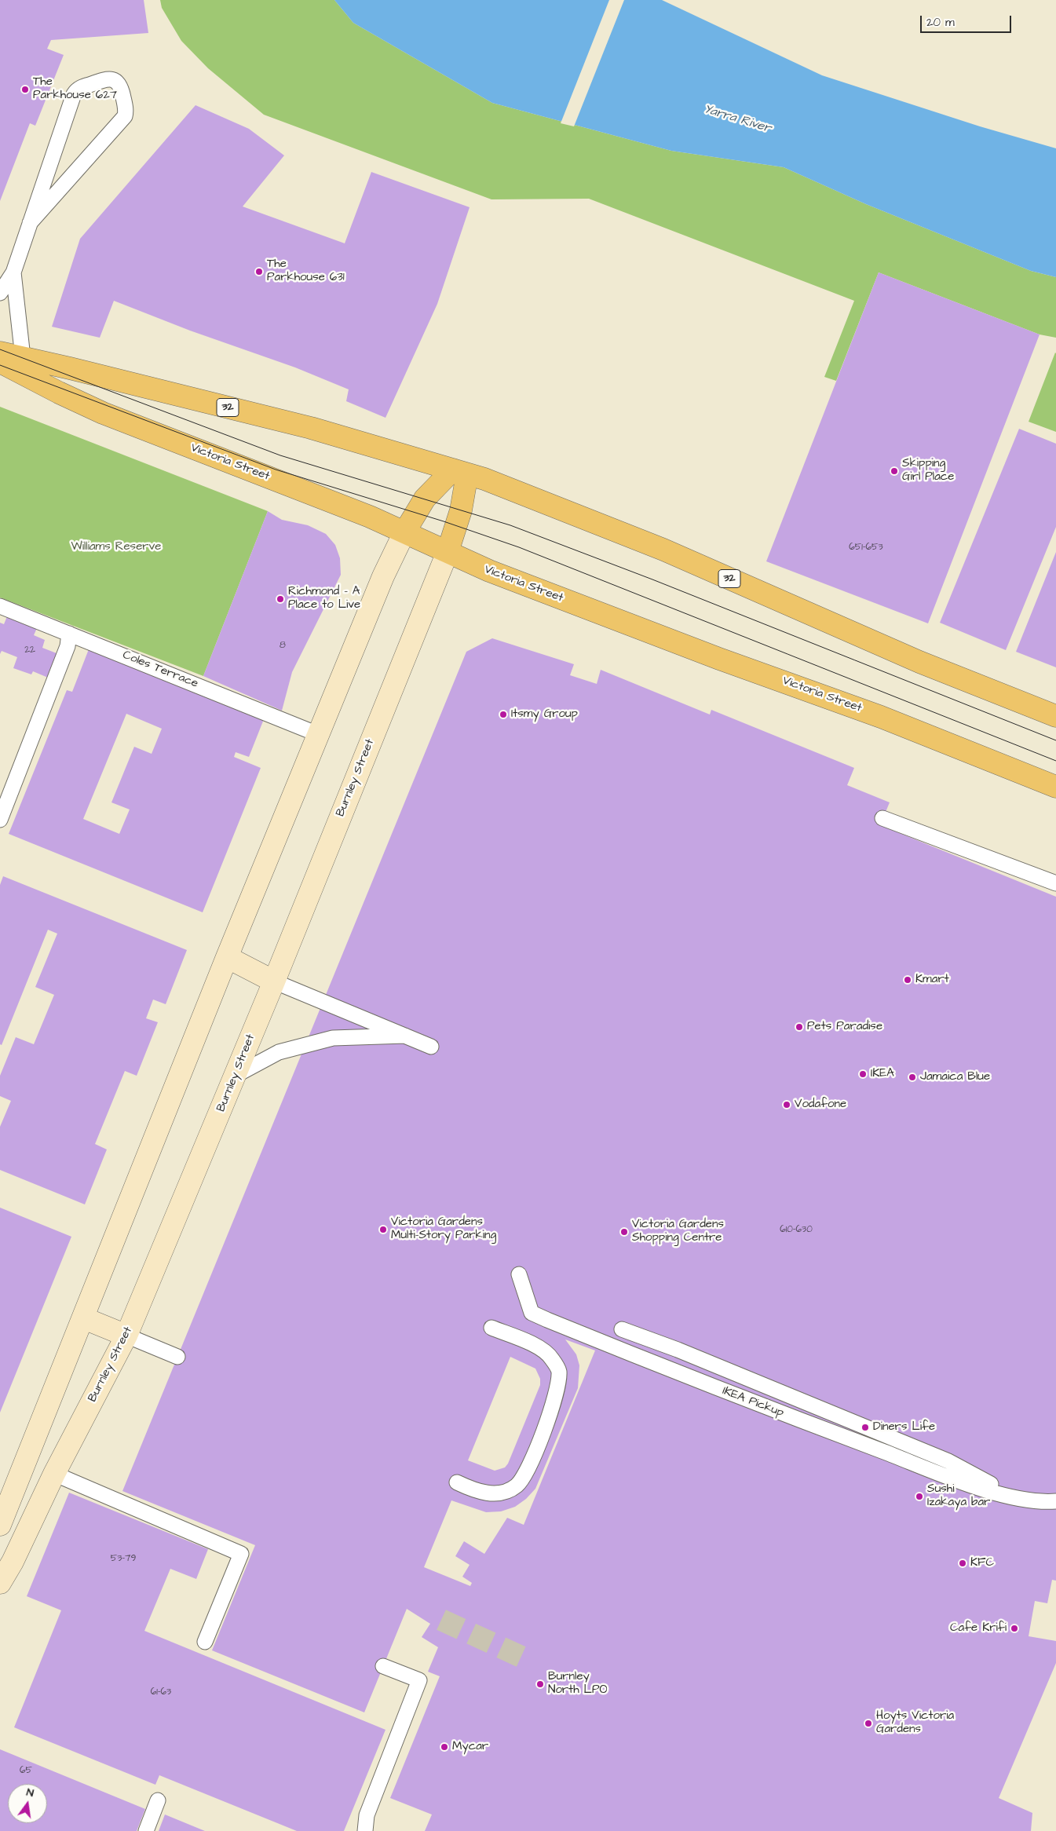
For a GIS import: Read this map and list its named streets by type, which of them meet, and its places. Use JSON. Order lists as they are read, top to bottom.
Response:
{
  "streets": {
    "main road": ["32", "Victoria Street", "Burnley Street"],
    "lane": ["Coles Terrace", "IKEA Pickup"]
  },
  "crossings": [
    ["Victoria Street", "Burnley Street"]
  ],
  "water": ["Yarra River"],
  "parks": ["Williams Reserve"],
  "places": [
    "The Parkhouse 627",
    "The Parkhouse 631",
    "Skipping Girl Place",
    "Richmond - A Place to Live",
    "Itsmy Group",
    "Kmart",
    "Pets Paradise",
    "IKEA",
    "Jamaica Blue",
    "Vodafone",
    "Victoria Gardens Multi-Story Parking",
    "Victoria Gardens Shopping Centre",
    "Diners Life",
    "Sushi Izakaya bar",
    "KFC",
    "Cafe Krifi",
    "Burnley North LPO",
    "Hoyts Victoria Gardens",
    "Mycar"
  ],
  "house_numbers": [
    "651-653",
    "8",
    "22",
    "610-630",
    "53-79",
    "61-63",
    "65"
  ],
  "scale_bar": "20 m",
  "north": "top"
}
